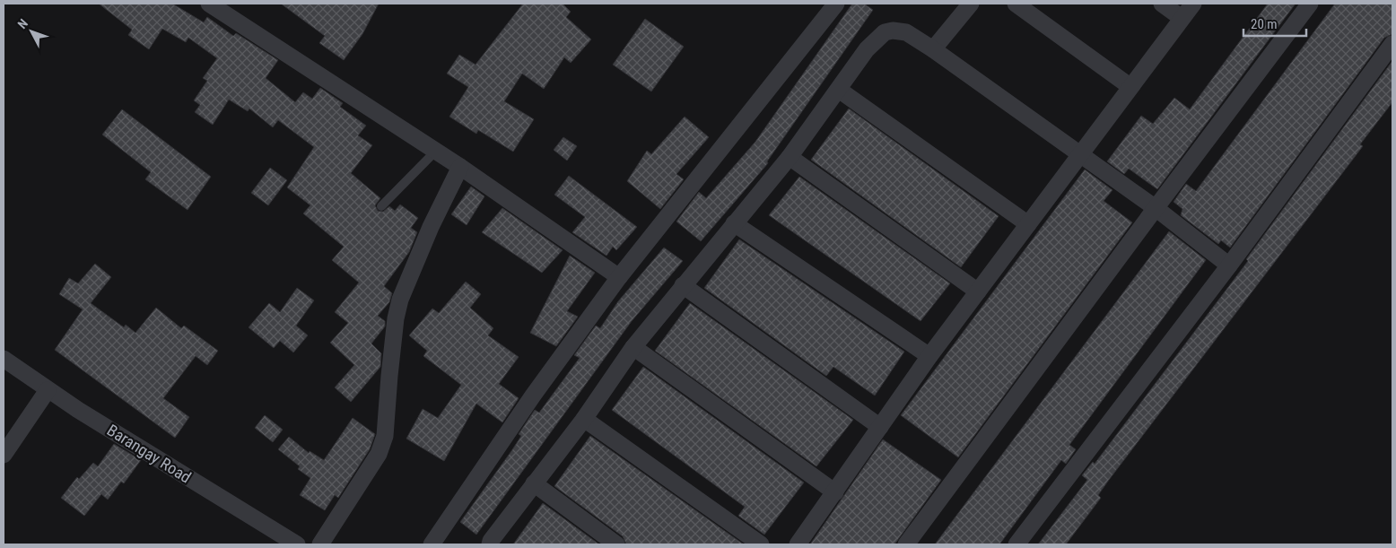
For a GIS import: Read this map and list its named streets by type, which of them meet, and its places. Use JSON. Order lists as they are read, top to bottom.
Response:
{
  "streets": {
    "street": ["Barangay Road"]
  },
  "scale_bar": "20 m",
  "north": "top left"
}
